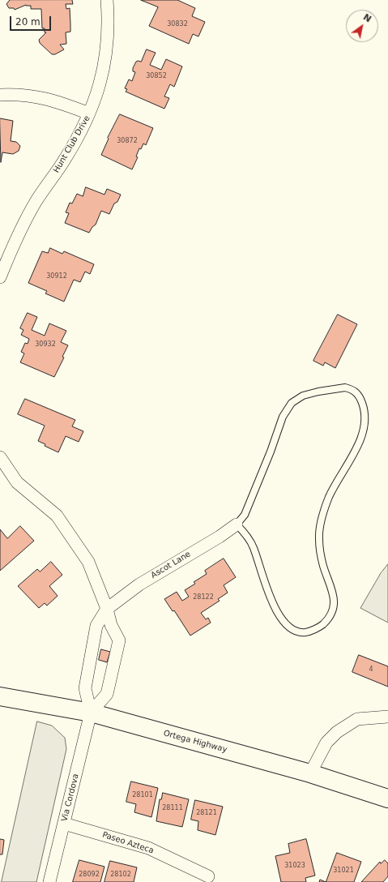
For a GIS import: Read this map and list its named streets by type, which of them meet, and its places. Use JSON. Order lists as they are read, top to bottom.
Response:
{
  "streets": {
    "main road": ["Ortega Highway"],
    "street": [
      "Hunt Club Drive",
      "Ascot Lane",
      "Via Cordova",
      "Paseo Azteca"
    ]
  },
  "crossings": [
    ["Ortega Highway", "Via Cordova"],
    ["Via Cordova", "Paseo Azteca"]
  ],
  "house_numbers": [
    "30832",
    "30852",
    "30872",
    "30912",
    "30932",
    "28122",
    "4",
    "28101",
    "28111",
    "28121",
    "31023",
    "31021",
    "28092",
    "28102"
  ],
  "scale_bar": "20 m",
  "north": "top right"
}
